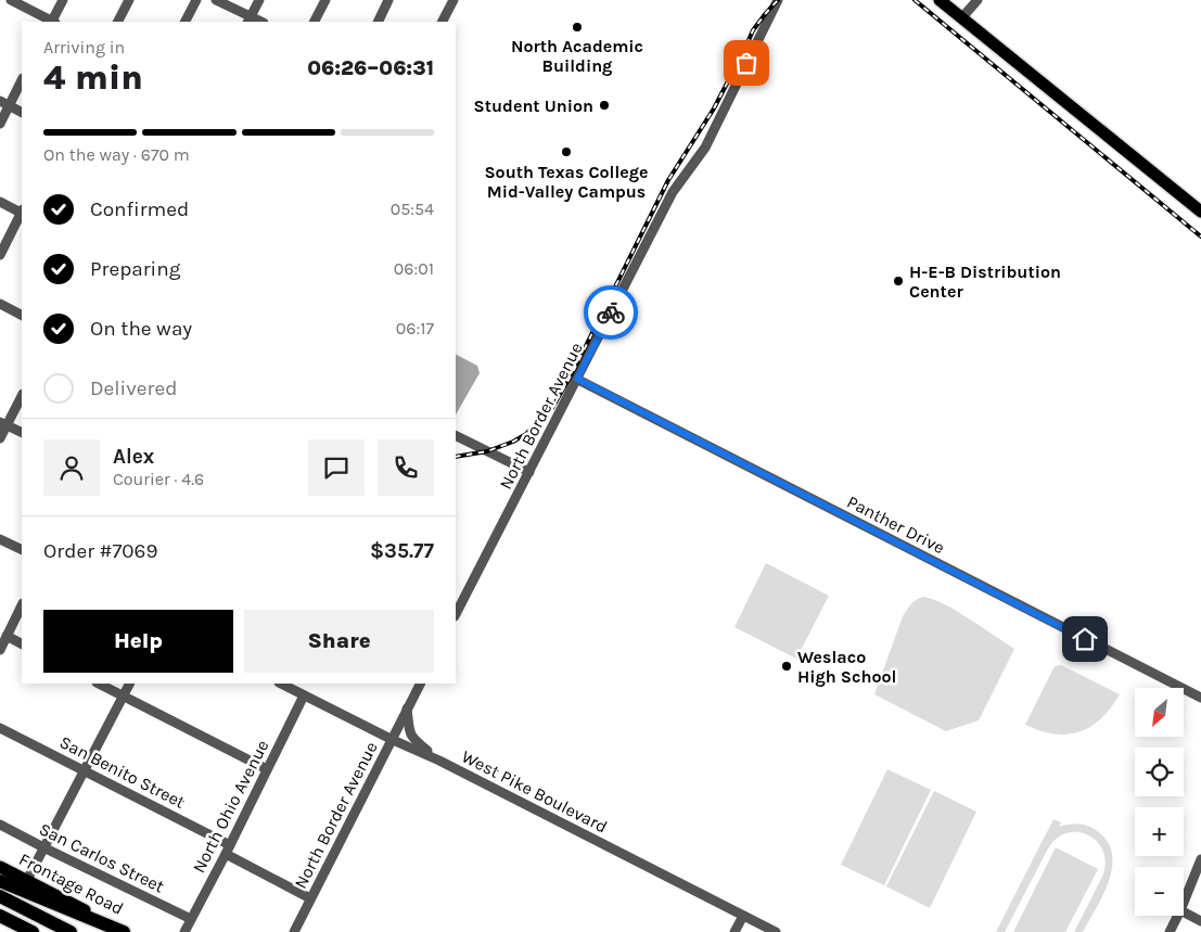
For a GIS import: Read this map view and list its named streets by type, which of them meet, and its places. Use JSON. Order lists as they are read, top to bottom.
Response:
{
  "streets": {
    "main road": ["Frontage Road"],
    "street": [
      "North Border Avenue",
      "Panther Drive",
      "San Benito Street",
      "West Pike Boulevard",
      "North Ohio Avenue",
      "San Carlos Street"
    ]
  },
  "crossings": [
    ["North Border Avenue", "Panther Drive"],
    ["North Border Avenue", "San Benito Street"],
    ["North Border Avenue", "West Pike Boulevard"],
    ["San Benito Street", "North Ohio Avenue"],
    ["West Pike Boulevard", "North Ohio Avenue"],
    ["North Ohio Avenue", "San Carlos Street"]
  ],
  "places": [
    "North Academic Building",
    "Student Union",
    "South Texas College Mid-Valley Campus",
    "H-E-B Distribution Center",
    "Weslaco High School"
  ],
  "north": "bottom left",
  "page": {
    "heading": ["4 min", "Arriving in", "06:26–06:31"],
    "panel": [
      "Alex",
      "Courier · 4.6",
      "Order #7069",
      "$35.77"
    ],
    "bar": "On the way · 670 m",
    "list": [
      ["Confirmed", "05:54"],
      ["Preparing", "06:01"],
      ["On the way", "06:17"],
      "Delivered"
    ],
    "buttons": ["Help", "Share"],
    "map_buttons": ["+", "−"]
  }
}
